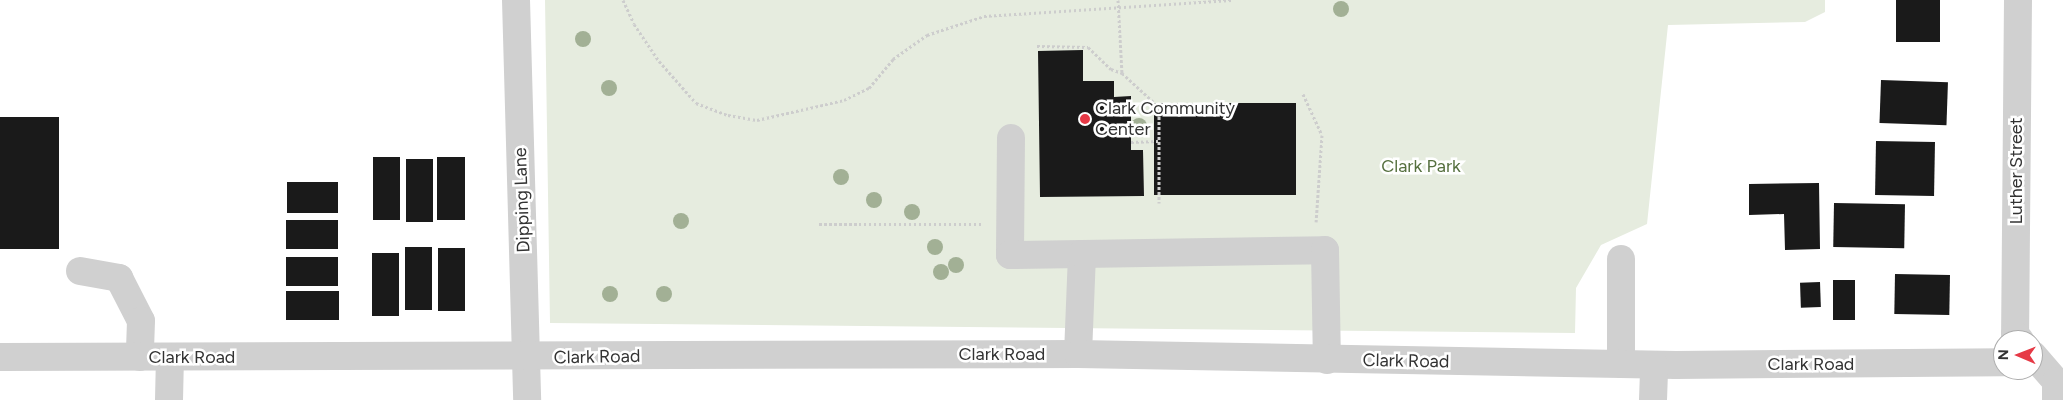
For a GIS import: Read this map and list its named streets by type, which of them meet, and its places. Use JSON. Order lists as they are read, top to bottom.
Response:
{
  "streets": {
    "street": ["Luther Street", "Dipping Lane", "Clark Road"]
  },
  "crossings": [
    ["Dipping Lane", "Clark Road"]
  ],
  "parks": ["Clark Park"],
  "places": ["Clark Community Center"],
  "north": "left"
}
